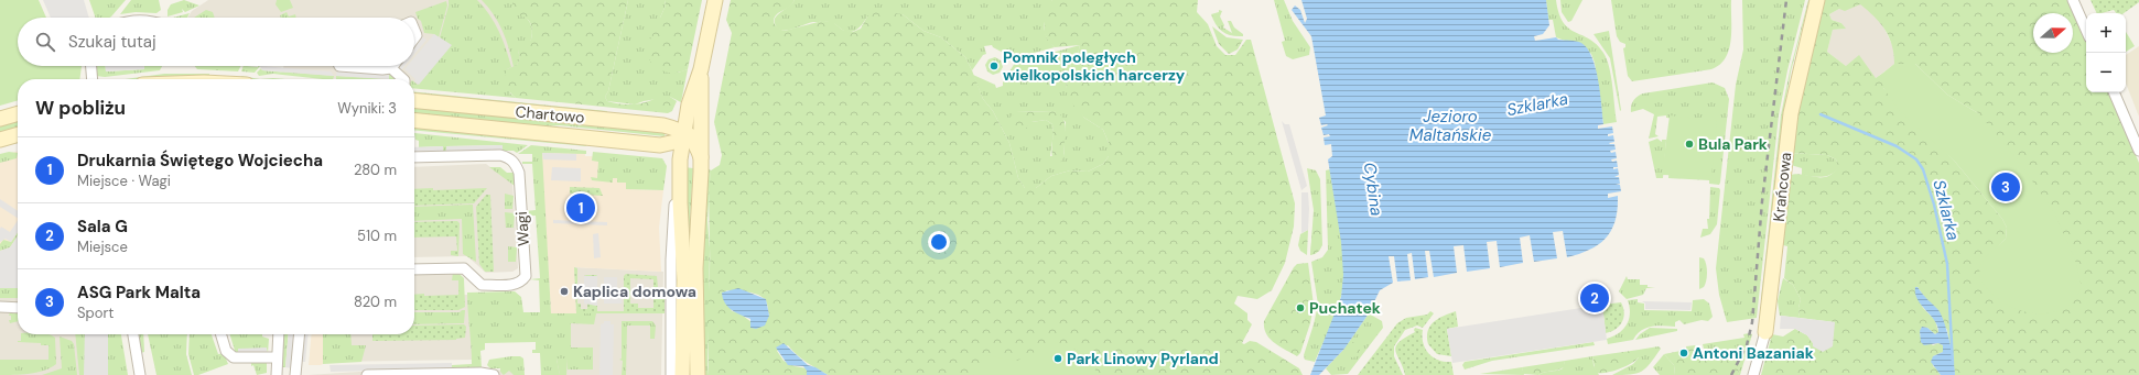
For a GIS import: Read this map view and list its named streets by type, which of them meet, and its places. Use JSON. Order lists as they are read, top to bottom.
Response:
{
  "streets": {
    "street": ["Chartowo", "Krańcowa", "Wagi"]
  },
  "water": ["Szklarka", "Jezioro Maltańskie", "Cybina"],
  "places": [
    "Pomnik poległych wielkopolskich harcerzy",
    "Bula Park",
    "Kaplica domowa",
    "Puchatek",
    "Antoni Bazaniak",
    "Park Linowy Pyrland"
  ],
  "north": "right",
  "page": {
    "map_buttons": ["+", "−"],
    "search": "Szukaj tutaj",
    "heading": ["W pobliżu", "Wyniki: 3"],
    "list": [
      {
        "mark": "1",
        "name": "Drukarnia Świętego Wojciecha",
        "note": "Miejsce · Wagi",
        "value": "280 m"
      },
      {
        "mark": "2",
        "name": "Sala G",
        "note": "Miejsce",
        "value": "510 m"
      },
      {
        "mark": "3",
        "name": "ASG Park Malta",
        "note": "Sport",
        "value": "820 m"
      }
    ],
    "pins": ["3", "1", "2"]
  }
}
